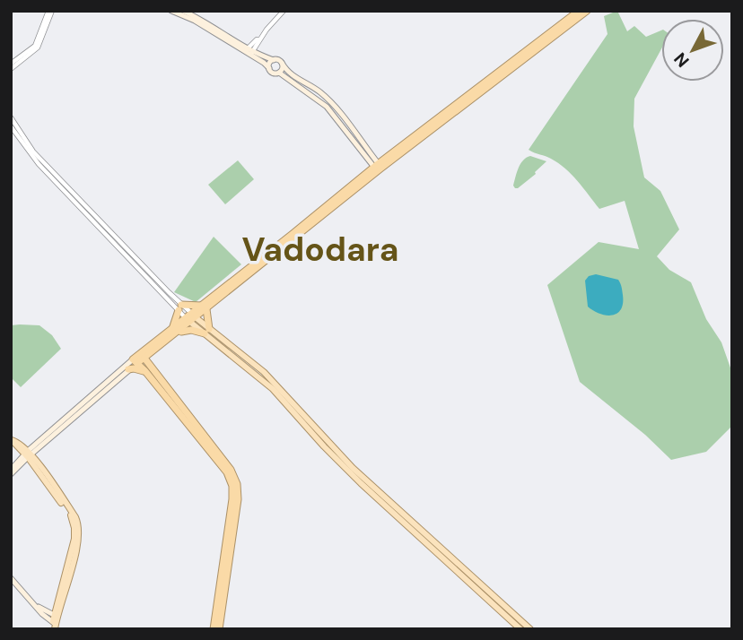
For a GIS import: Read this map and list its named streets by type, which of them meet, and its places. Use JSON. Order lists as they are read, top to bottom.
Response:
{
  "districts": ["Vadodara"],
  "north": "bottom left"
}
